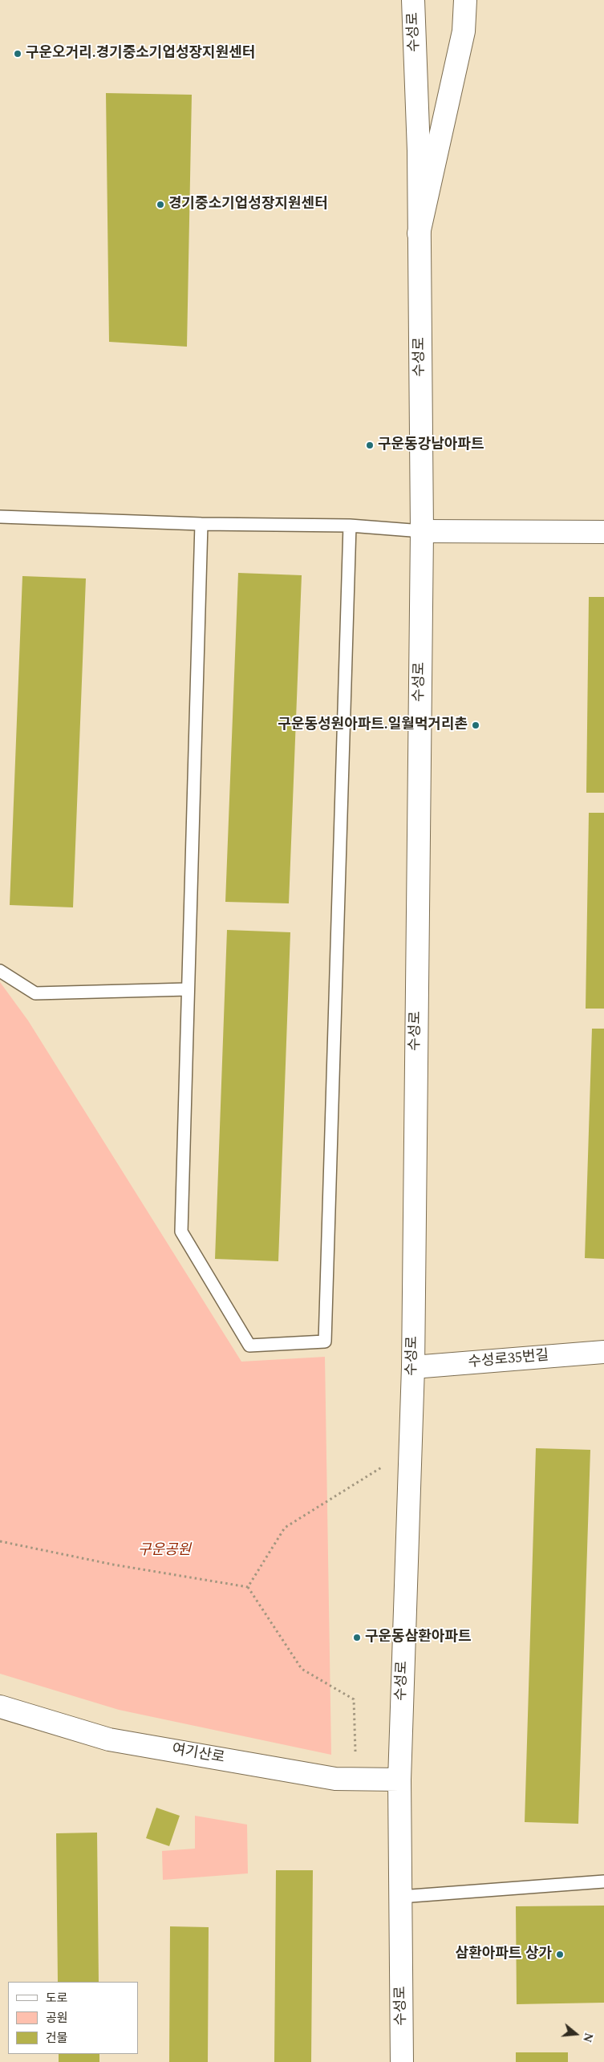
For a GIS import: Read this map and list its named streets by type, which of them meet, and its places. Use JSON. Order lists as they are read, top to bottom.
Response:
{
  "streets": {
    "street": ["수성로", "수성로35번길", "여기산로"]
  },
  "crossings": [
    ["수성로", "수성로35번길"],
    ["수성로", "여기산로"]
  ],
  "parks": ["구운공원"],
  "places": [
    "구운오거리.경기중소기업성장지원센터",
    "경기중소기업성장지원센터",
    "구운동강남아파트",
    "구운동성원아파트.일월먹거리촌",
    "구운동삼환아파트",
    "삼환아파트 상가"
  ],
  "legend": ["도로", "공원", "건물"],
  "north": "right"
}
